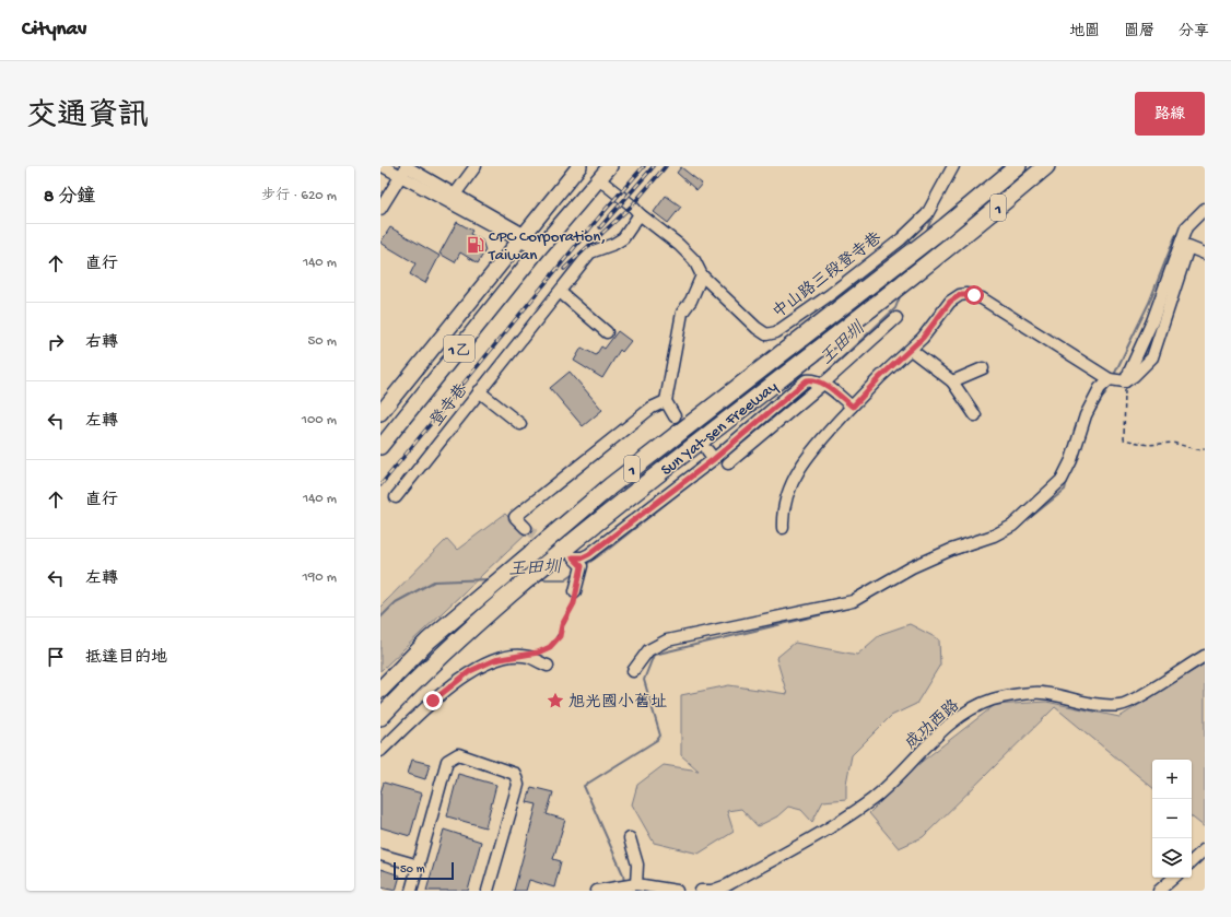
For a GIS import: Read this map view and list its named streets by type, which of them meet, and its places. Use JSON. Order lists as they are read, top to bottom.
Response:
{
  "streets": {
    "highway": ["1", "Sun Yat-sen Freeway"],
    "main road": ["1乙"],
    "street": ["中山路三段登寺巷", "登寺巷", "成功西路"]
  },
  "crossings": [
    ["中山路三段登寺巷", "1乙"],
    ["中山路三段登寺巷", "登寺巷"]
  ],
  "water": ["王田圳"],
  "places": {
    "fuel station": ["CPC Corporation, Taiwan"],
    "place": ["旭光國小舊址"]
  },
  "scale_bar": "50 m",
  "page": {
    "header": "Citynav",
    "nav": ["地圖", "圖層", "分享"],
    "title": "交通資訊",
    "buttons": "路線",
    "heading": ["8 分鐘", "步行 · 620 m"],
    "list": [
      ["直行", "140 m"],
      ["右轉", "50 m"],
      ["左轉", "100 m"],
      ["直行", "140 m"],
      ["左轉", "190 m"],
      "抵達目的地"
    ],
    "map_buttons": ["+", "−"],
    "scale": "50 m"
  }
}
